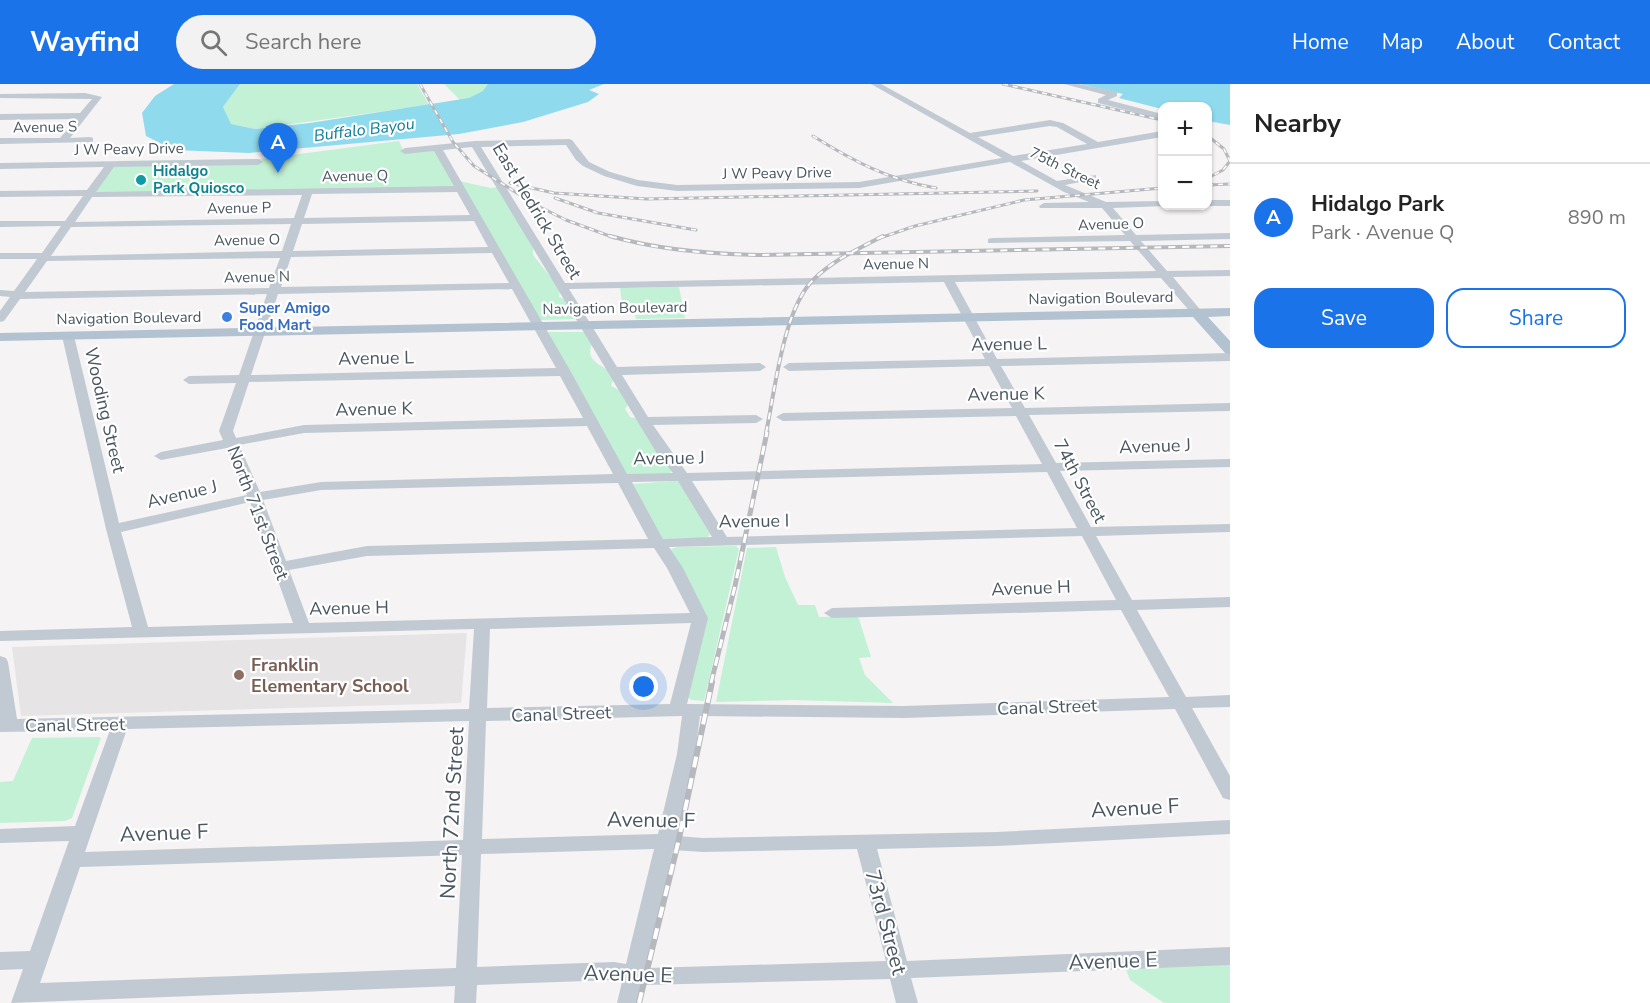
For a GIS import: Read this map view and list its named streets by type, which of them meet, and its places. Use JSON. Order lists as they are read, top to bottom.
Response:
{
  "streets": {
    "main road": ["75th Street", "Navigation Boulevard"],
    "street": [
      "Avenue S",
      "J W Peavy Drive",
      "Avenue Q",
      "Avenue P",
      "East Hedrick Street",
      "Avenue O",
      "Avenue N",
      "Avenue L",
      "Avenue K",
      "Wooding Street",
      "Avenue J",
      "74th Street",
      "North 71st Street",
      "Avenue I",
      "Avenue H",
      "Canal Street",
      "Avenue F",
      "North 72nd Street",
      "73rd Street",
      "Avenue E"
    ]
  },
  "crossings": [
    ["J W Peavy Drive", "75th Street"],
    ["J W Peavy Drive", "East Hedrick Street"],
    ["75th Street", "Avenue O"],
    ["75th Street", "Avenue N"],
    ["75th Street", "Navigation Boulevard"],
    ["Avenue Q", "North 71st Street"],
    ["Avenue P", "North 71st Street"],
    ["East Hedrick Street", "Avenue N"],
    ["East Hedrick Street", "Navigation Boulevard"],
    ["East Hedrick Street", "Avenue J"],
    ["East Hedrick Street", "Avenue I"],
    ["Avenue O", "North 71st Street"],
    ["Avenue N", "74th Street"],
    ["Avenue N", "North 71st Street"],
    ["Navigation Boulevard", "Wooding Street"],
    ["Navigation Boulevard", "74th Street"],
    ["Navigation Boulevard", "North 71st Street"],
    ["Avenue L", "74th Street"],
    ["Avenue L", "North 71st Street"],
    ["Avenue K", "74th Street"],
    ["Avenue K", "North 71st Street"],
    ["Wooding Street", "Avenue J"],
    ["Wooding Street", "Avenue H"],
    ["Avenue J", "74th Street"],
    ["Avenue J", "North 71st Street"],
    ["74th Street", "Avenue I"],
    ["74th Street", "Avenue H"],
    ["74th Street", "Canal Street"],
    ["North 71st Street", "Avenue I"],
    ["North 71st Street", "Avenue H"],
    ["Avenue H", "North 72nd Street"],
    ["Canal Street", "North 72nd Street"],
    ["Avenue F", "North 72nd Street"],
    ["Avenue F", "73rd Street"],
    ["North 72nd Street", "Avenue E"],
    ["73rd Street", "Avenue E"]
  ],
  "water": ["Buffalo Bayou"],
  "places": ["Hidalgo Park Quiosco", "Super Amigo Food Mart", "Franklin Elementary School"],
  "page": {
    "header": "Wayfind",
    "search": "Search here",
    "nav": [
      "Home",
      "Map",
      "About",
      "Contact"
    ],
    "heading": "Nearby",
    "map_buttons": ["+", "−"],
    "pins": "A",
    "list": [
      {
        "mark": "A",
        "name": "Hidalgo Park",
        "note": "Park · Avenue Q",
        "value": "890 m"
      }
    ],
    "buttons": ["Save", "Share"]
  }
}
